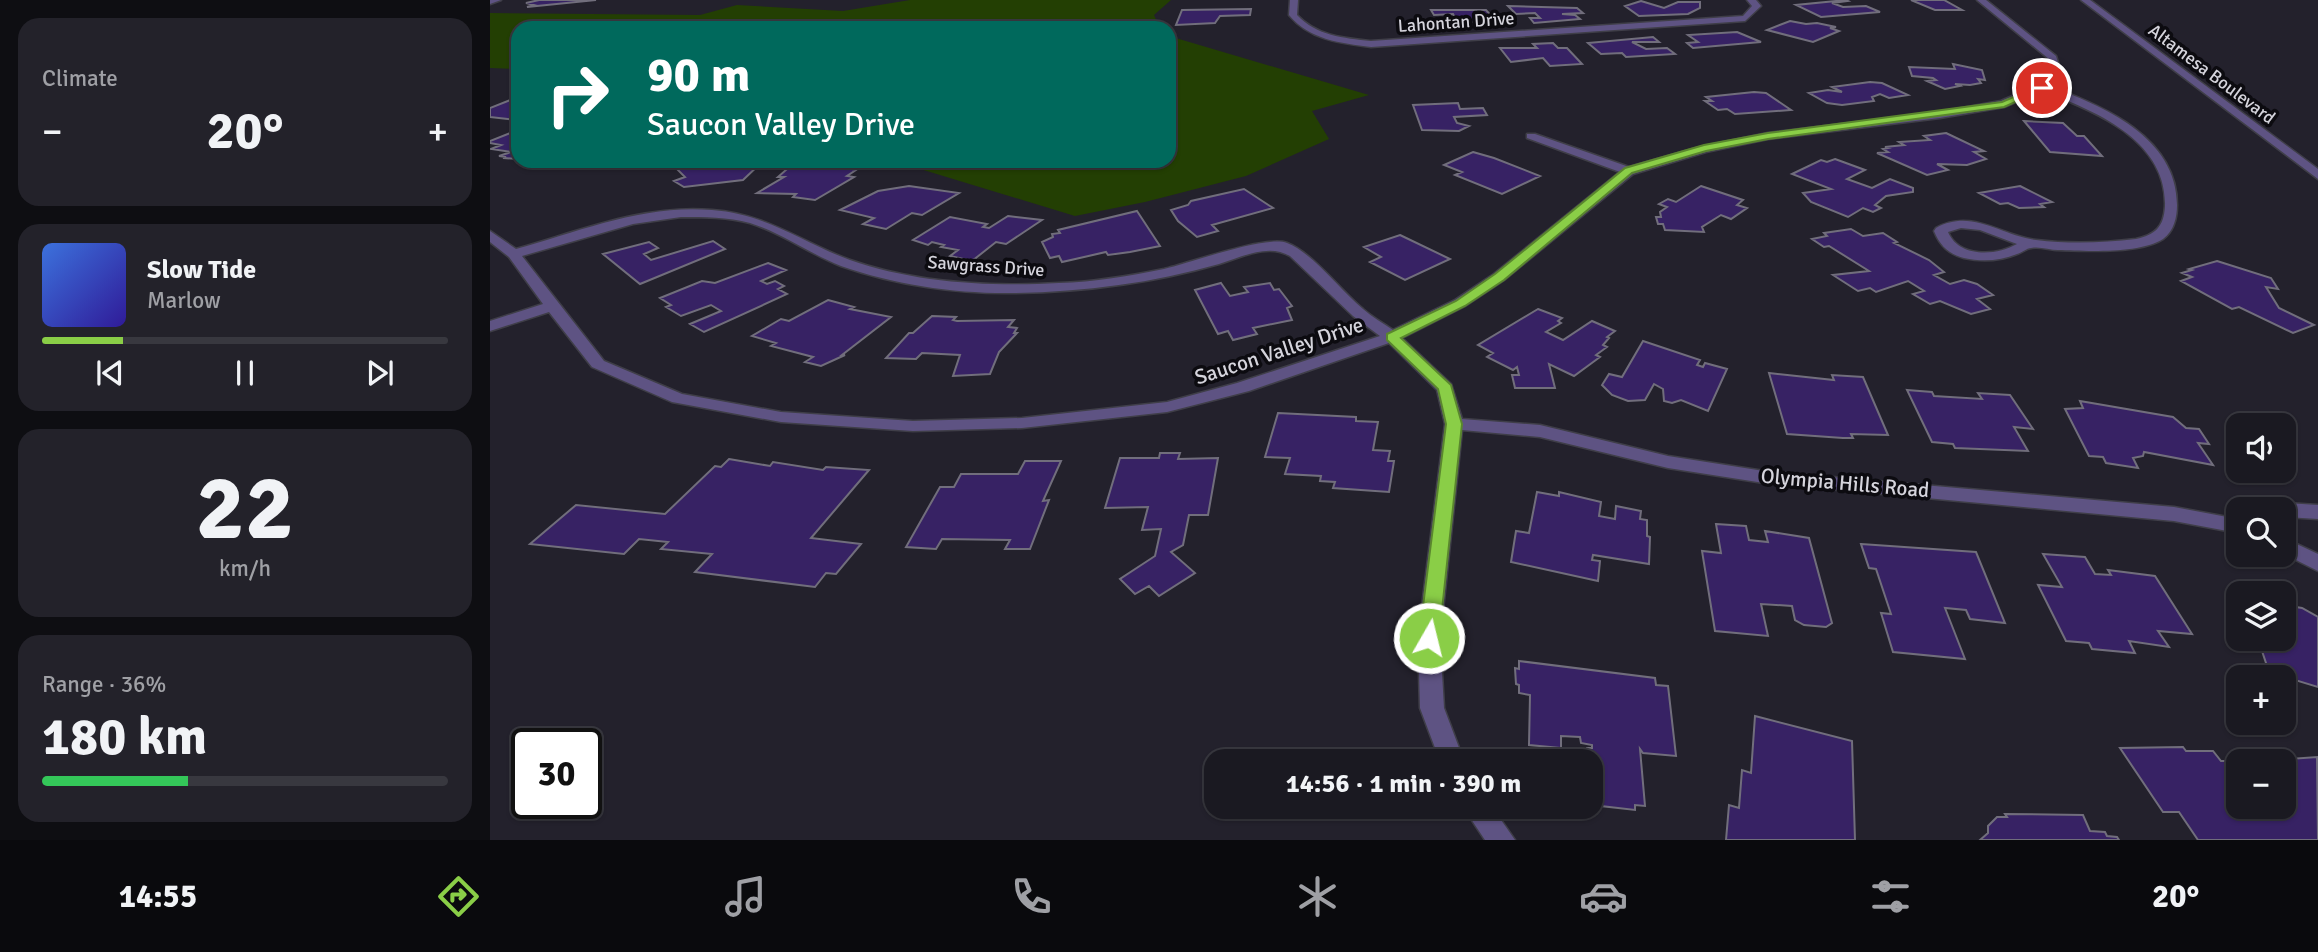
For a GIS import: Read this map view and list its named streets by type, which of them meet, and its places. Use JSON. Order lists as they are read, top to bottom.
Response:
{
  "streets": {
    "street": [
      "Lahontan Drive",
      "Altamesa Boulevard",
      "Sawgrass Drive",
      "Saucon Valley Drive",
      "Olympia Hills Road"
    ]
  },
  "crossings": [
    ["Sawgrass Drive", "Saucon Valley Drive"]
  ],
  "page": {
    "tile": [
      "Climate",
      ["22", "km/h"],
      ["Range · 36%", "180 km"]
    ],
    "turn": ["90 m", "Saucon Valley Drive"],
    "heat": ["−", "20°", "+"],
    "song": ["Slow Tide", "Marlow"],
    "map_buttons": ["+", "−"],
    "limit": "30",
    "trip": "14:56 · 1 min · 390 m",
    "tabs": ["14:55", "20°"]
  }
}
